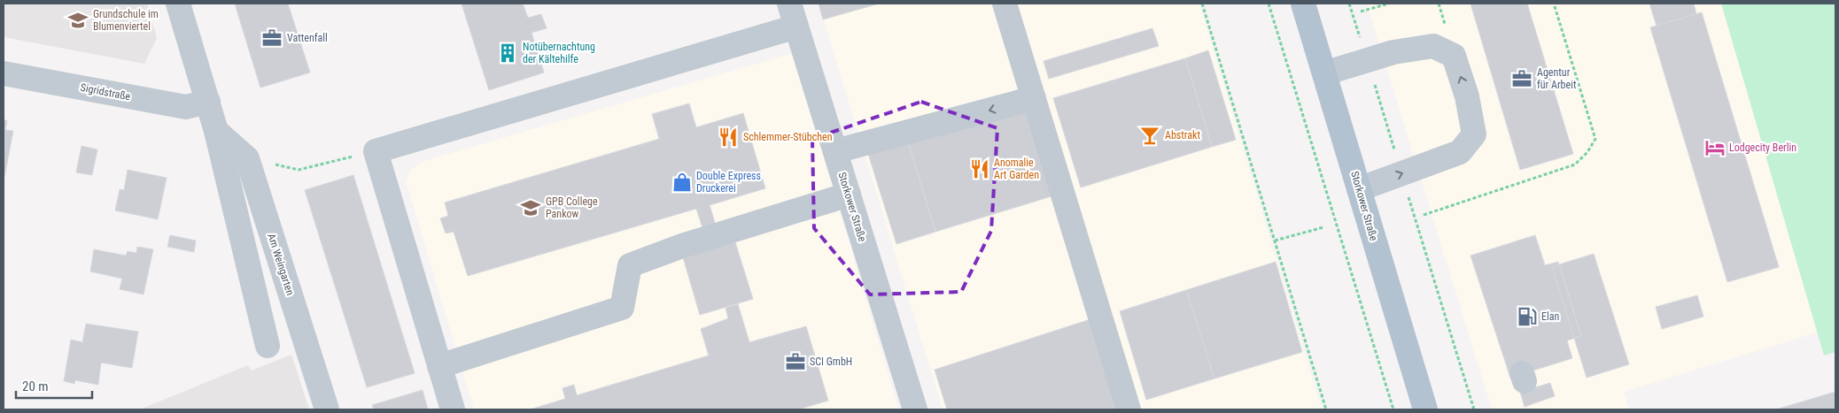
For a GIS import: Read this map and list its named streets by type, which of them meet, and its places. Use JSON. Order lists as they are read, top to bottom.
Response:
{
  "streets": {
    "main road": ["Storkower Straße"],
    "street": ["Sigridstraße", "Am Weingarten"]
  },
  "places": {
    "school or university": ["Grundschule im Blumenviertel", "GPB College Pankow"],
    "office": ["Vattenfall", "Agentur für Arbeit", "SCI GmbH"],
    "building": ["Notübernachtung der Kältehilfe"],
    "bar": ["Abstrakt"],
    "restaurant": ["Schlemmer-Stübchen", "Anomalie Art Garden"],
    "hotel": ["Lodgecity Berlin"],
    "shop": ["Double Express Druckerei"],
    "fuel station": ["Elan"]
  },
  "scale_bar": "20 m"
}
